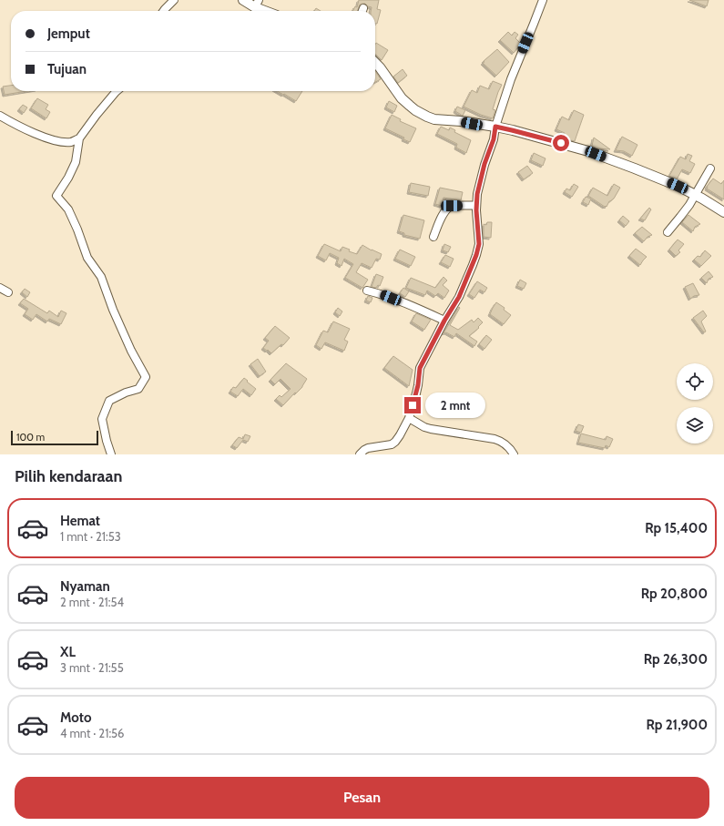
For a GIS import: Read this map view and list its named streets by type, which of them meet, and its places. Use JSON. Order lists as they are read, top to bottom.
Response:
{
  "scale_bar": "100 m",
  "page": {
    "banner": ["Jemput", "Tujuan"],
    "bubble": "2 mnt",
    "scale": "100 m",
    "heading": "Pilih kendaraan",
    "list": [
      {
        "name": "Hemat",
        "note": "1 mnt · 21:53",
        "value": "Rp 15,400"
      },
      {
        "name": "Nyaman",
        "note": "2 mnt · 21:54",
        "value": "Rp 20,800"
      },
      {
        "name": "XL",
        "note": "3 mnt · 21:55",
        "value": "Rp 26,300"
      },
      {
        "name": "Moto",
        "note": "4 mnt · 21:56",
        "value": "Rp 21,900"
      }
    ],
    "buttons": "Pesan"
  }
}
